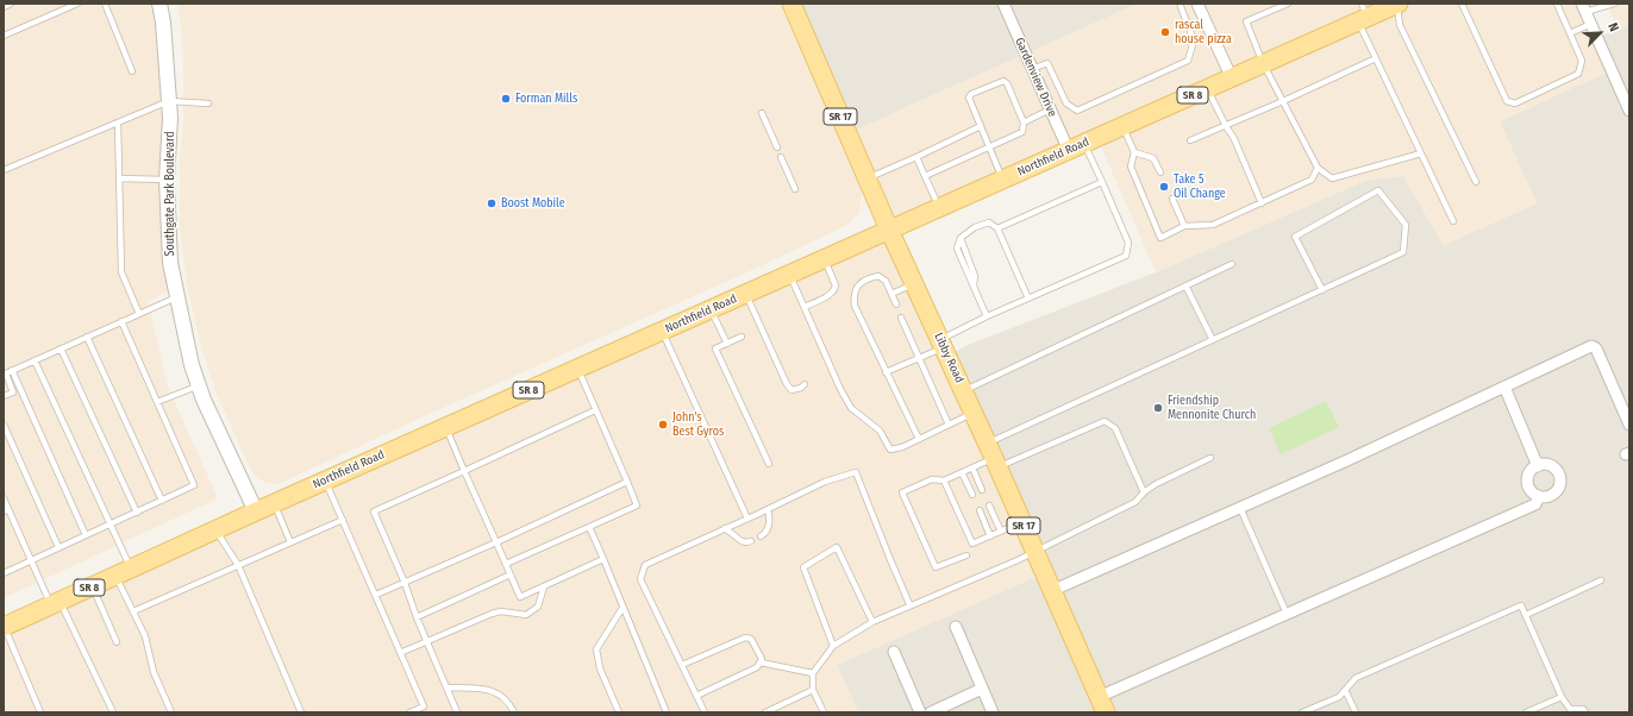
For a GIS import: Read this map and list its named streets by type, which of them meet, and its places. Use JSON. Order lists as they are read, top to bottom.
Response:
{
  "streets": {
    "main road": [
      "SR 8",
      "SR 17",
      "Northfield Road",
      "Libby Road"
    ],
    "street": ["Gardenview Drive", "Southgate Park Boulevard"]
  },
  "crossings": [
    ["Gardenview Drive", "Northfield Road"],
    ["Northfield Road", "Southgate Park Boulevard"],
    ["Northfield Road", "Libby Road"]
  ],
  "places": [
    "rascal house pizza",
    "Forman Mills",
    "Take 5 Oil Change",
    "Boost Mobile",
    "Friendship Mennonite Church",
    "John's Best Gyros"
  ],
  "north": "top right"
}
